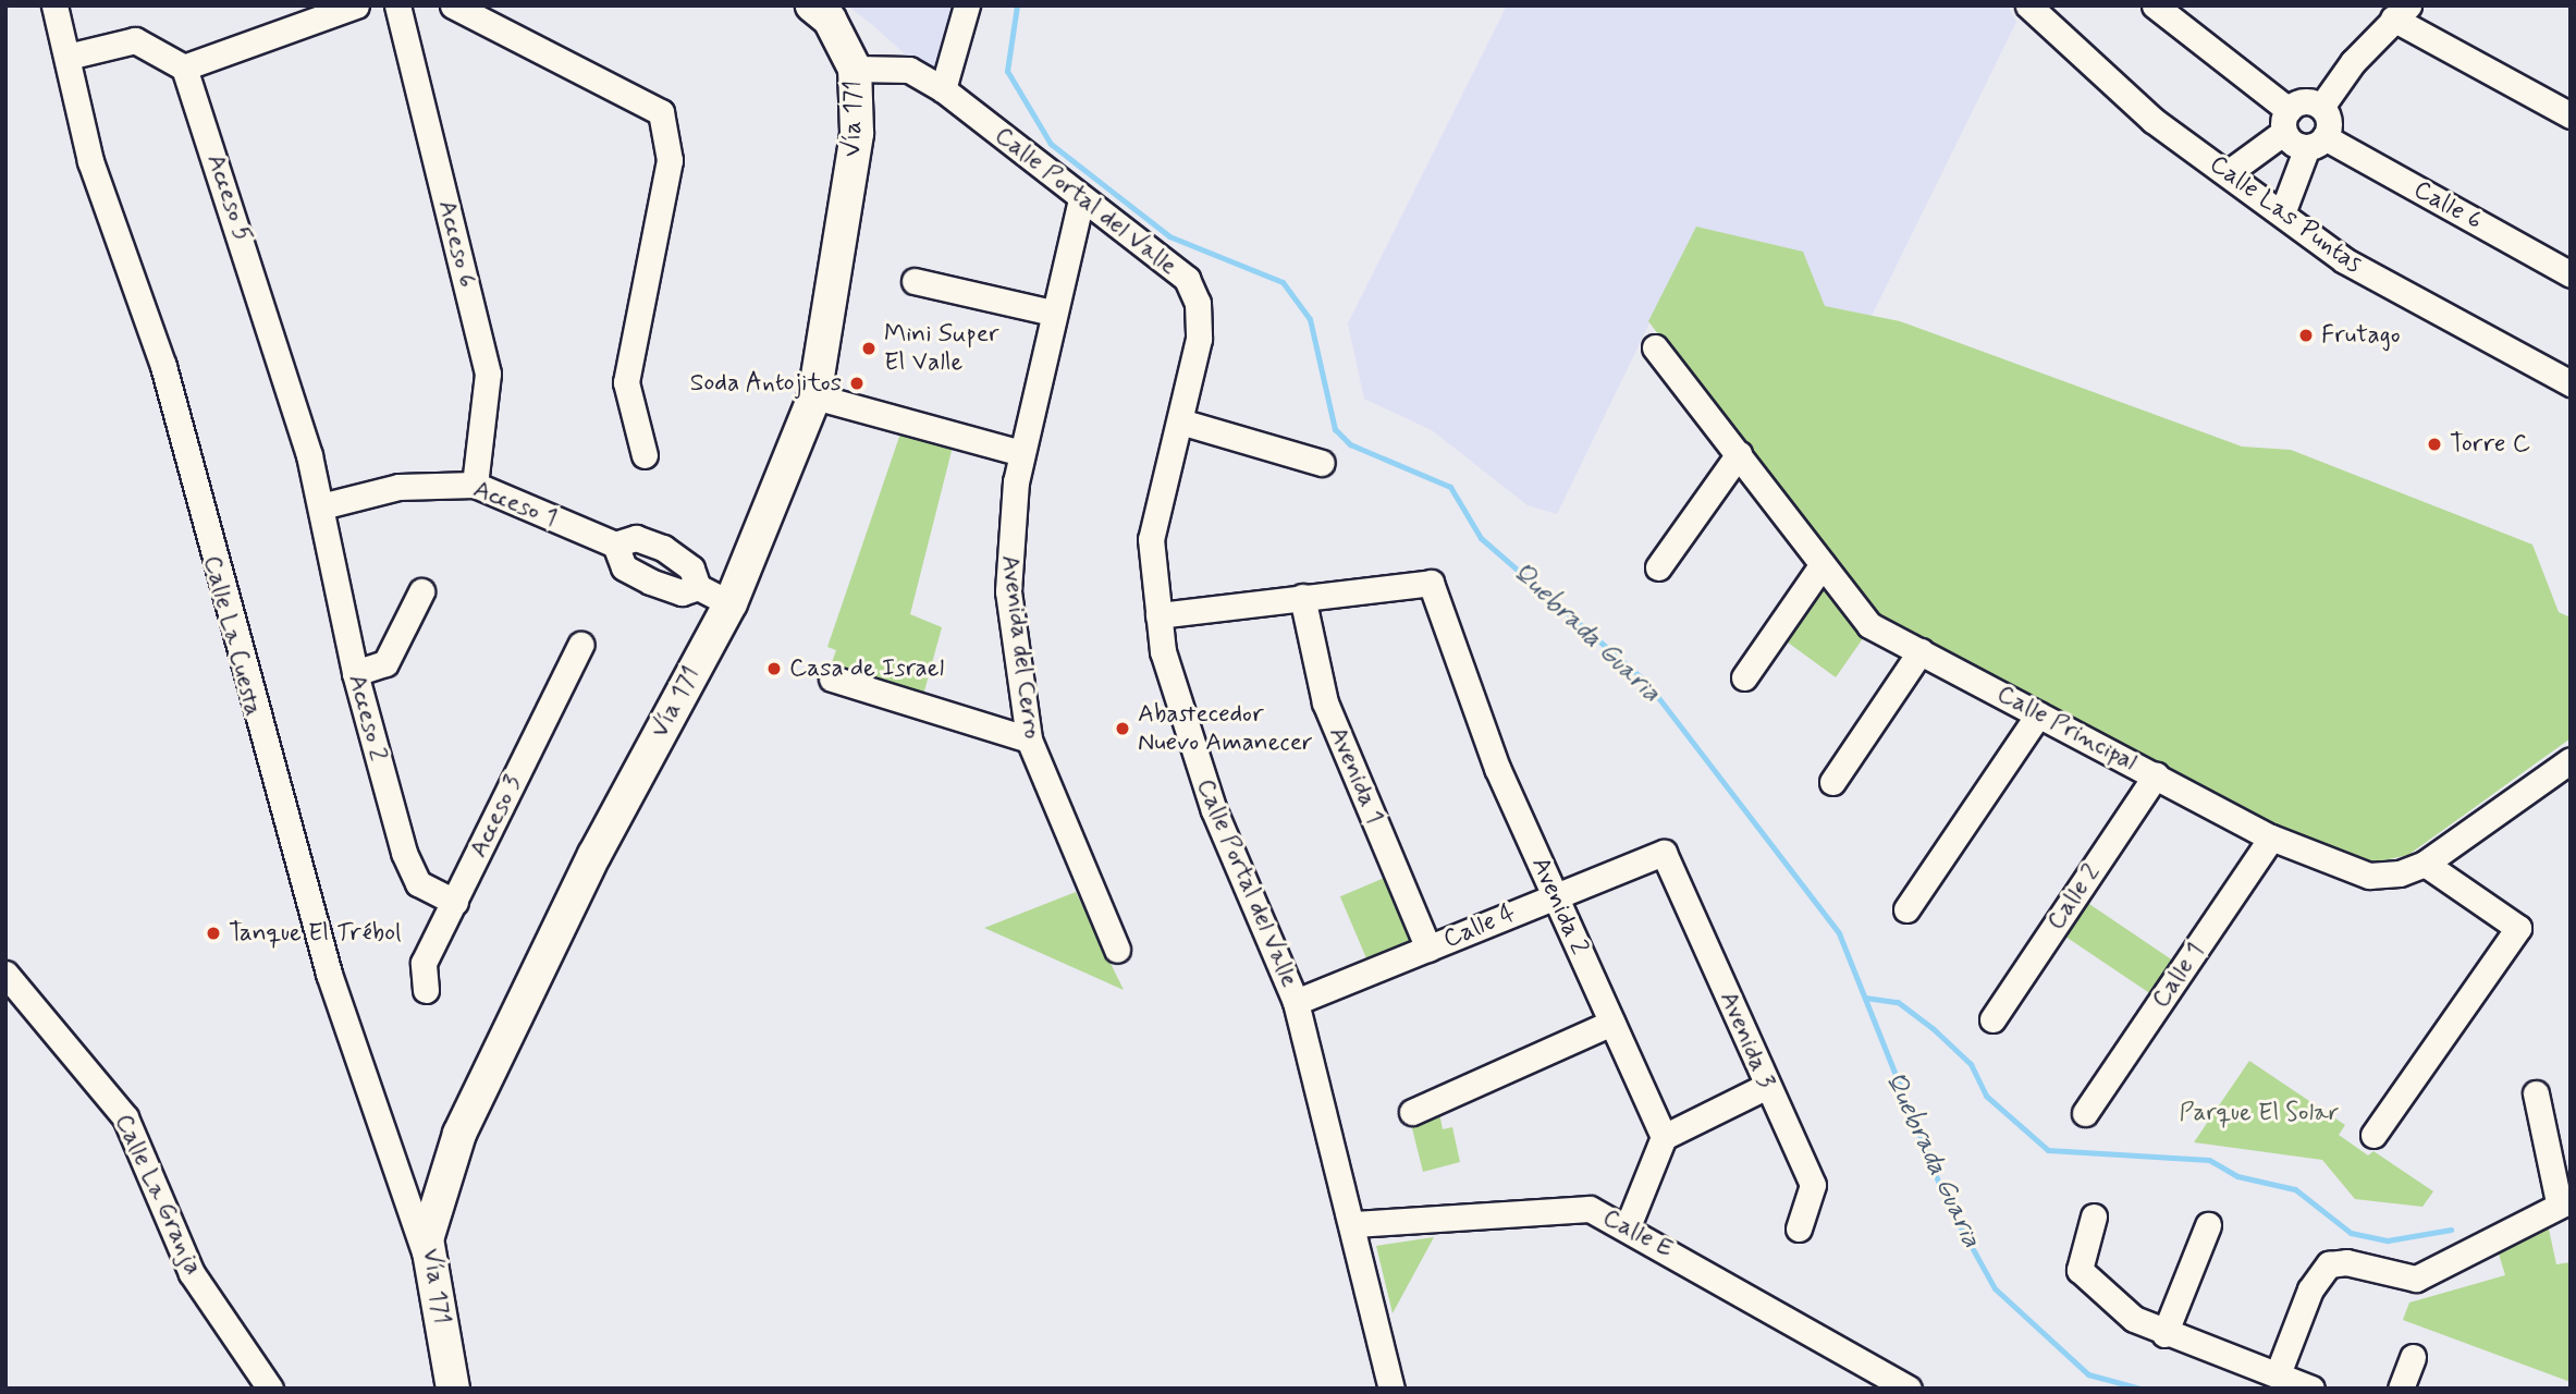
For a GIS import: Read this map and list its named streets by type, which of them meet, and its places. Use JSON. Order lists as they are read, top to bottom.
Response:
{
  "streets": {
    "main road": ["Vía 171"],
    "street": [
      "Acceso 5",
      "Calle Portal del Valle",
      "Calle 6",
      "Calle Las Puntas",
      "Acceso 6",
      "Acceso 1",
      "Calle La Cuesta",
      "Avenida del Cerro",
      "Acceso 2",
      "Calle Principal",
      "Avenida 1",
      "Acceso 3",
      "Calle 2",
      "Avenida 2",
      "Calle 4",
      "Calle 1",
      "Avenida 3",
      "Calle La Granja",
      "Calle E"
    ]
  },
  "crossings": [
    ["Vía 171", "Calle Portal del Valle"],
    ["Vía 171", "Acceso 1"],
    ["Vía 171", "Calle La Cuesta"],
    ["Acceso 5", "Acceso 1"],
    ["Acceso 5", "Acceso 2"],
    ["Calle Portal del Valle", "Avenida del Cerro"],
    ["Calle Portal del Valle", "Calle 4"],
    ["Calle Portal del Valle", "Calle E"],
    ["Acceso 6", "Acceso 1"],
    ["Acceso 1", "Acceso 2"],
    ["Acceso 2", "Acceso 3"],
    ["Calle Principal", "Calle 2"],
    ["Calle Principal", "Calle 1"],
    ["Avenida 1", "Avenida 2"],
    ["Avenida 1", "Calle 4"],
    ["Avenida 2", "Calle 4"],
    ["Calle 4", "Avenida 3"]
  ],
  "water": ["Quebrada Guaria"],
  "parks": ["Parque El Solar"],
  "places": [
    "Frutago",
    "Mini Super El Valle",
    "Soda Antojitos",
    "Torre C",
    "Casa de Israel",
    "Abastecedor Nuevo Amanecer",
    "Tanque El Trébol"
  ]
}
